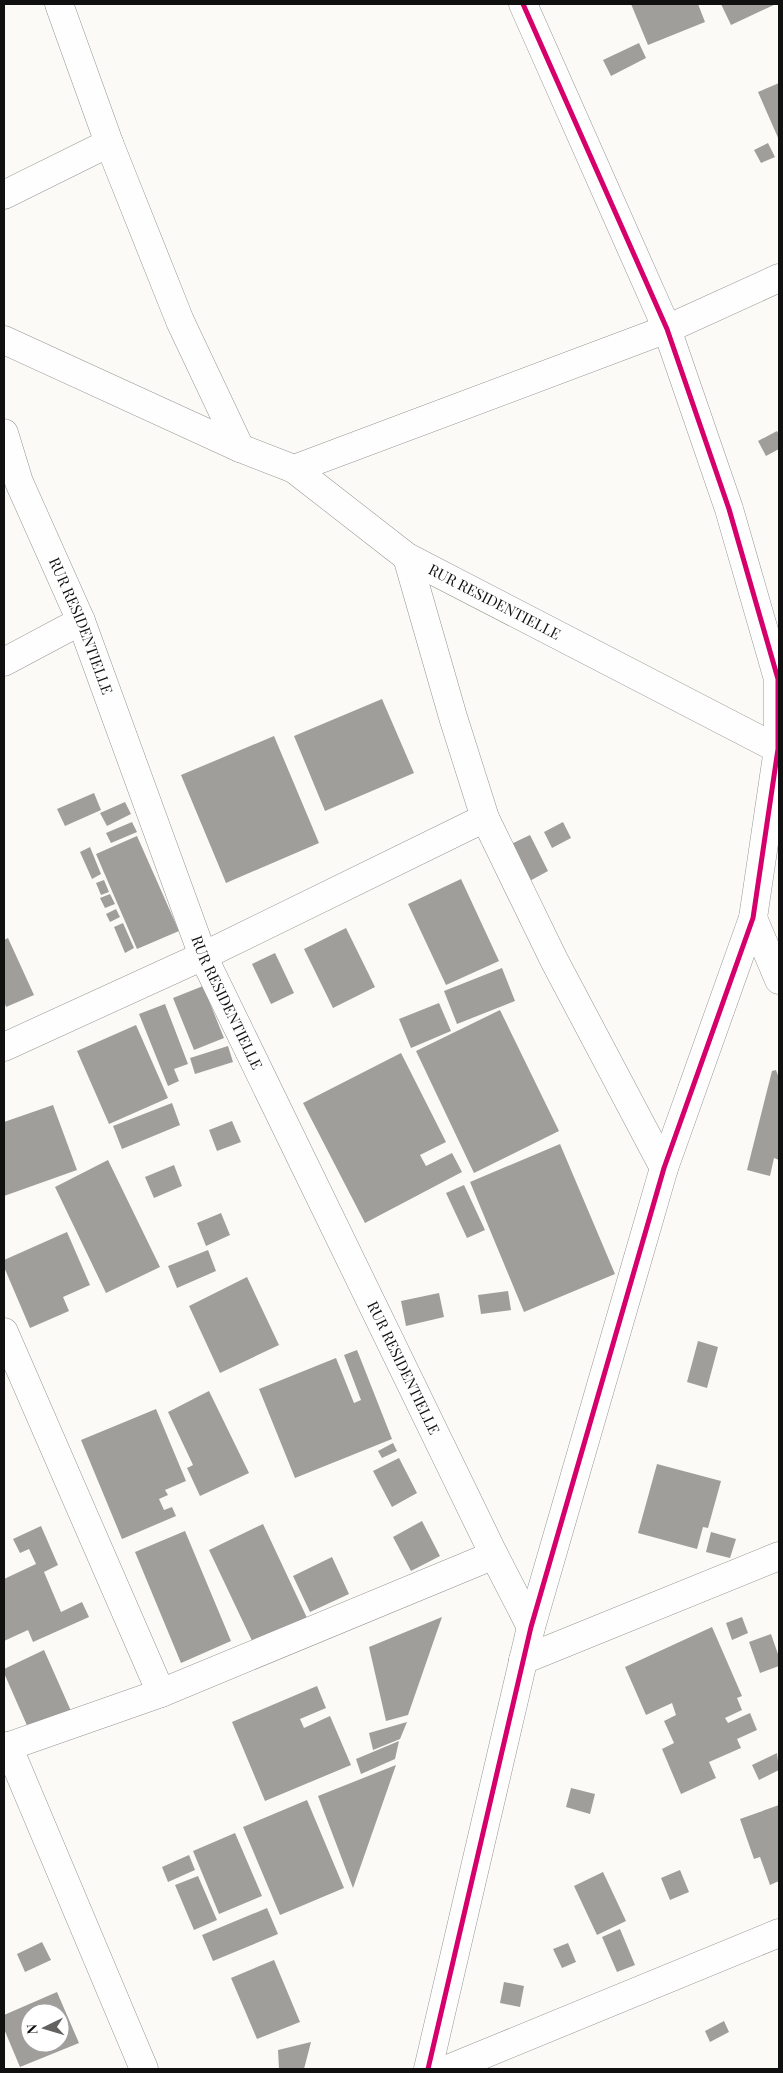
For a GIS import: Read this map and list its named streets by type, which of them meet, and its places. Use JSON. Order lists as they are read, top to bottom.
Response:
{
  "streets": {
    "street": ["RUR RESIDENTIELLE"]
  },
  "north": "left"
}
